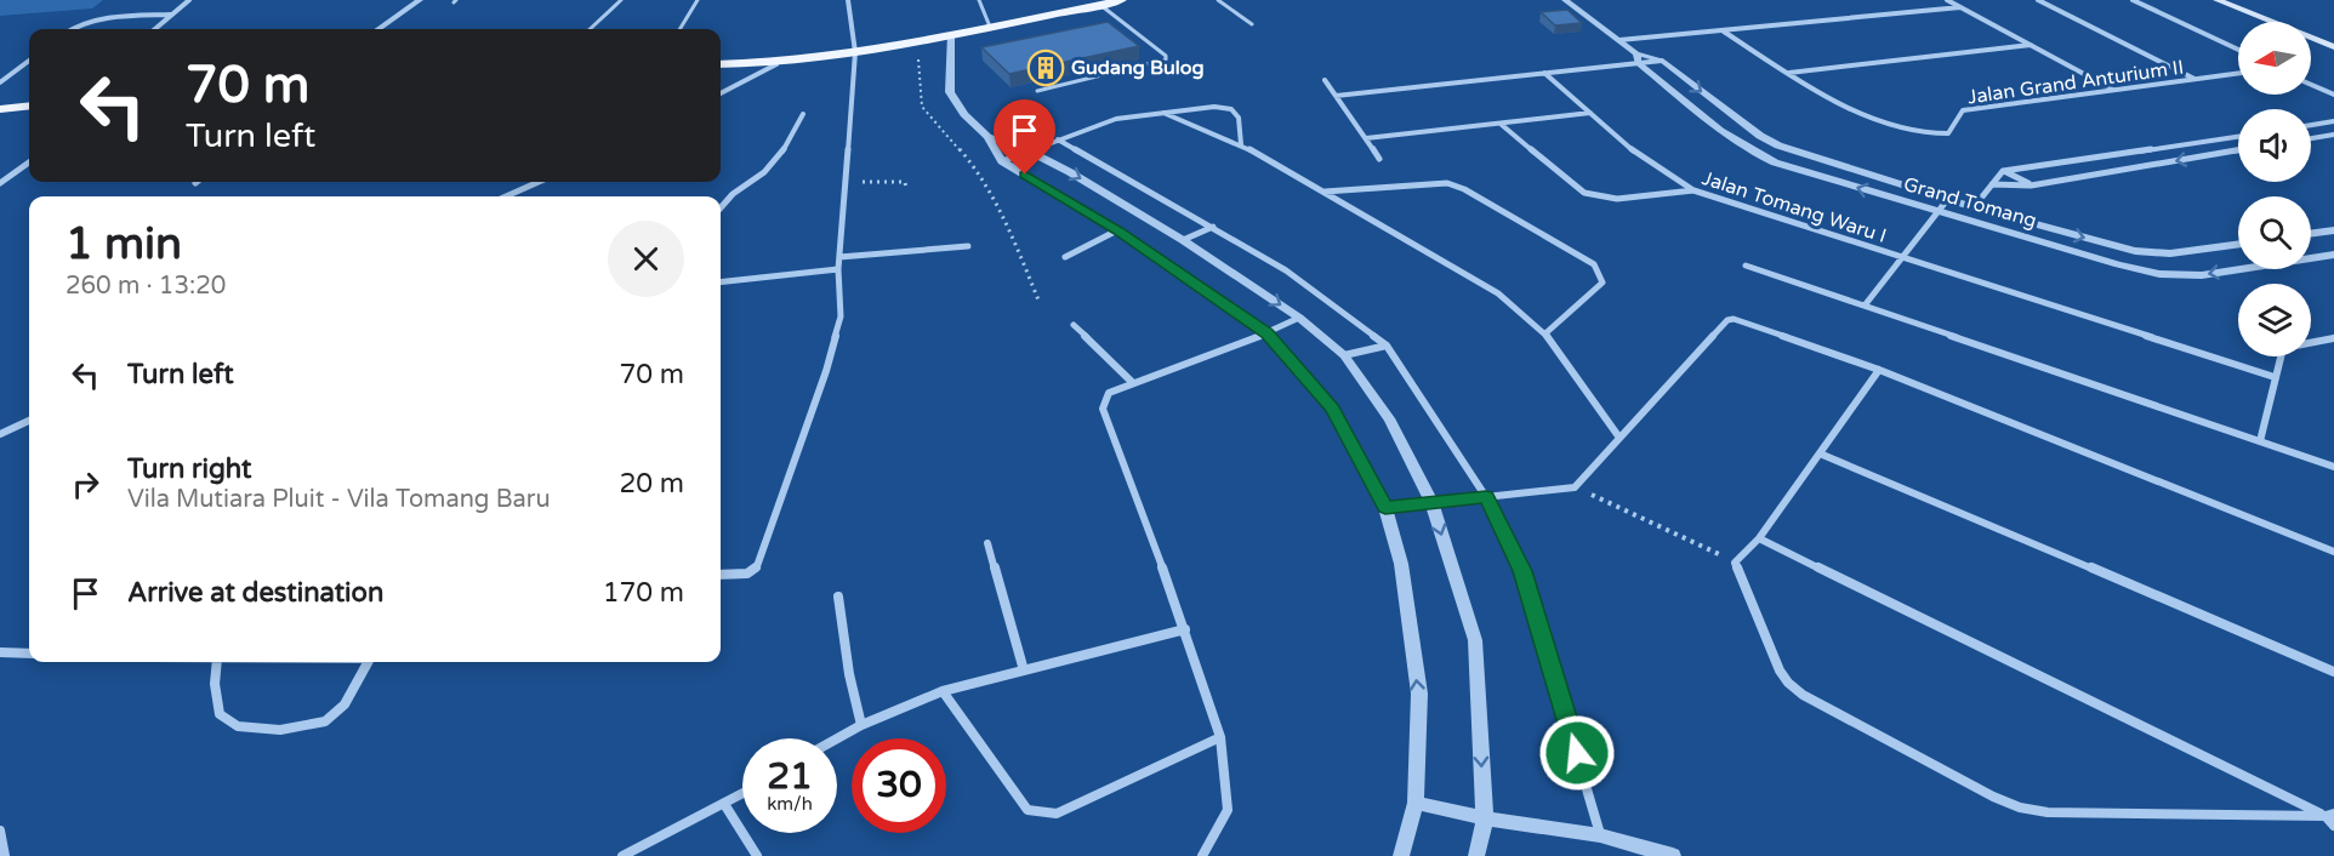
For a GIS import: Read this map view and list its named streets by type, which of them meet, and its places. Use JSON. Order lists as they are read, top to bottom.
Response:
{
  "streets": {
    "street": ["Jalan Grand Anturium II", "Grand Tomang", "Jalan Tomang Waru I"]
  },
  "places": {
    "building": ["Gudang Bulog"]
  },
  "north": "left",
  "page": {
    "turn": ["70 m", "Turn left"],
    "heading": ["1 min", "260 m · 13:20"],
    "list": [
      {
        "name": "Turn left",
        "value": "70 m"
      },
      {
        "name": "Turn right",
        "note": "Vila Mutiara Pluit - Vila Tomang Baru",
        "value": "20 m"
      },
      {
        "name": "Arrive at destination",
        "value": "170 m"
      }
    ],
    "speed": "21 km/h",
    "limit": "30"
  }
}
